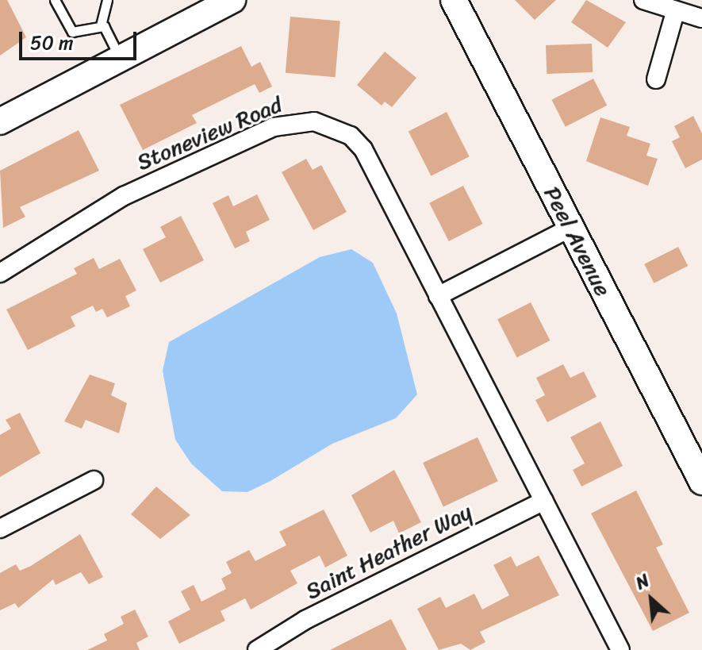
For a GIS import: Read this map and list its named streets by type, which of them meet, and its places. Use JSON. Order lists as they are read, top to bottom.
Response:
{
  "streets": {
    "street": ["Stoneview Road", "Peel Avenue", "Saint Heather Way"]
  },
  "crossings": [
    ["Stoneview Road", "Saint Heather Way"]
  ],
  "scale_bar": "50 m",
  "north": "top left"
}
